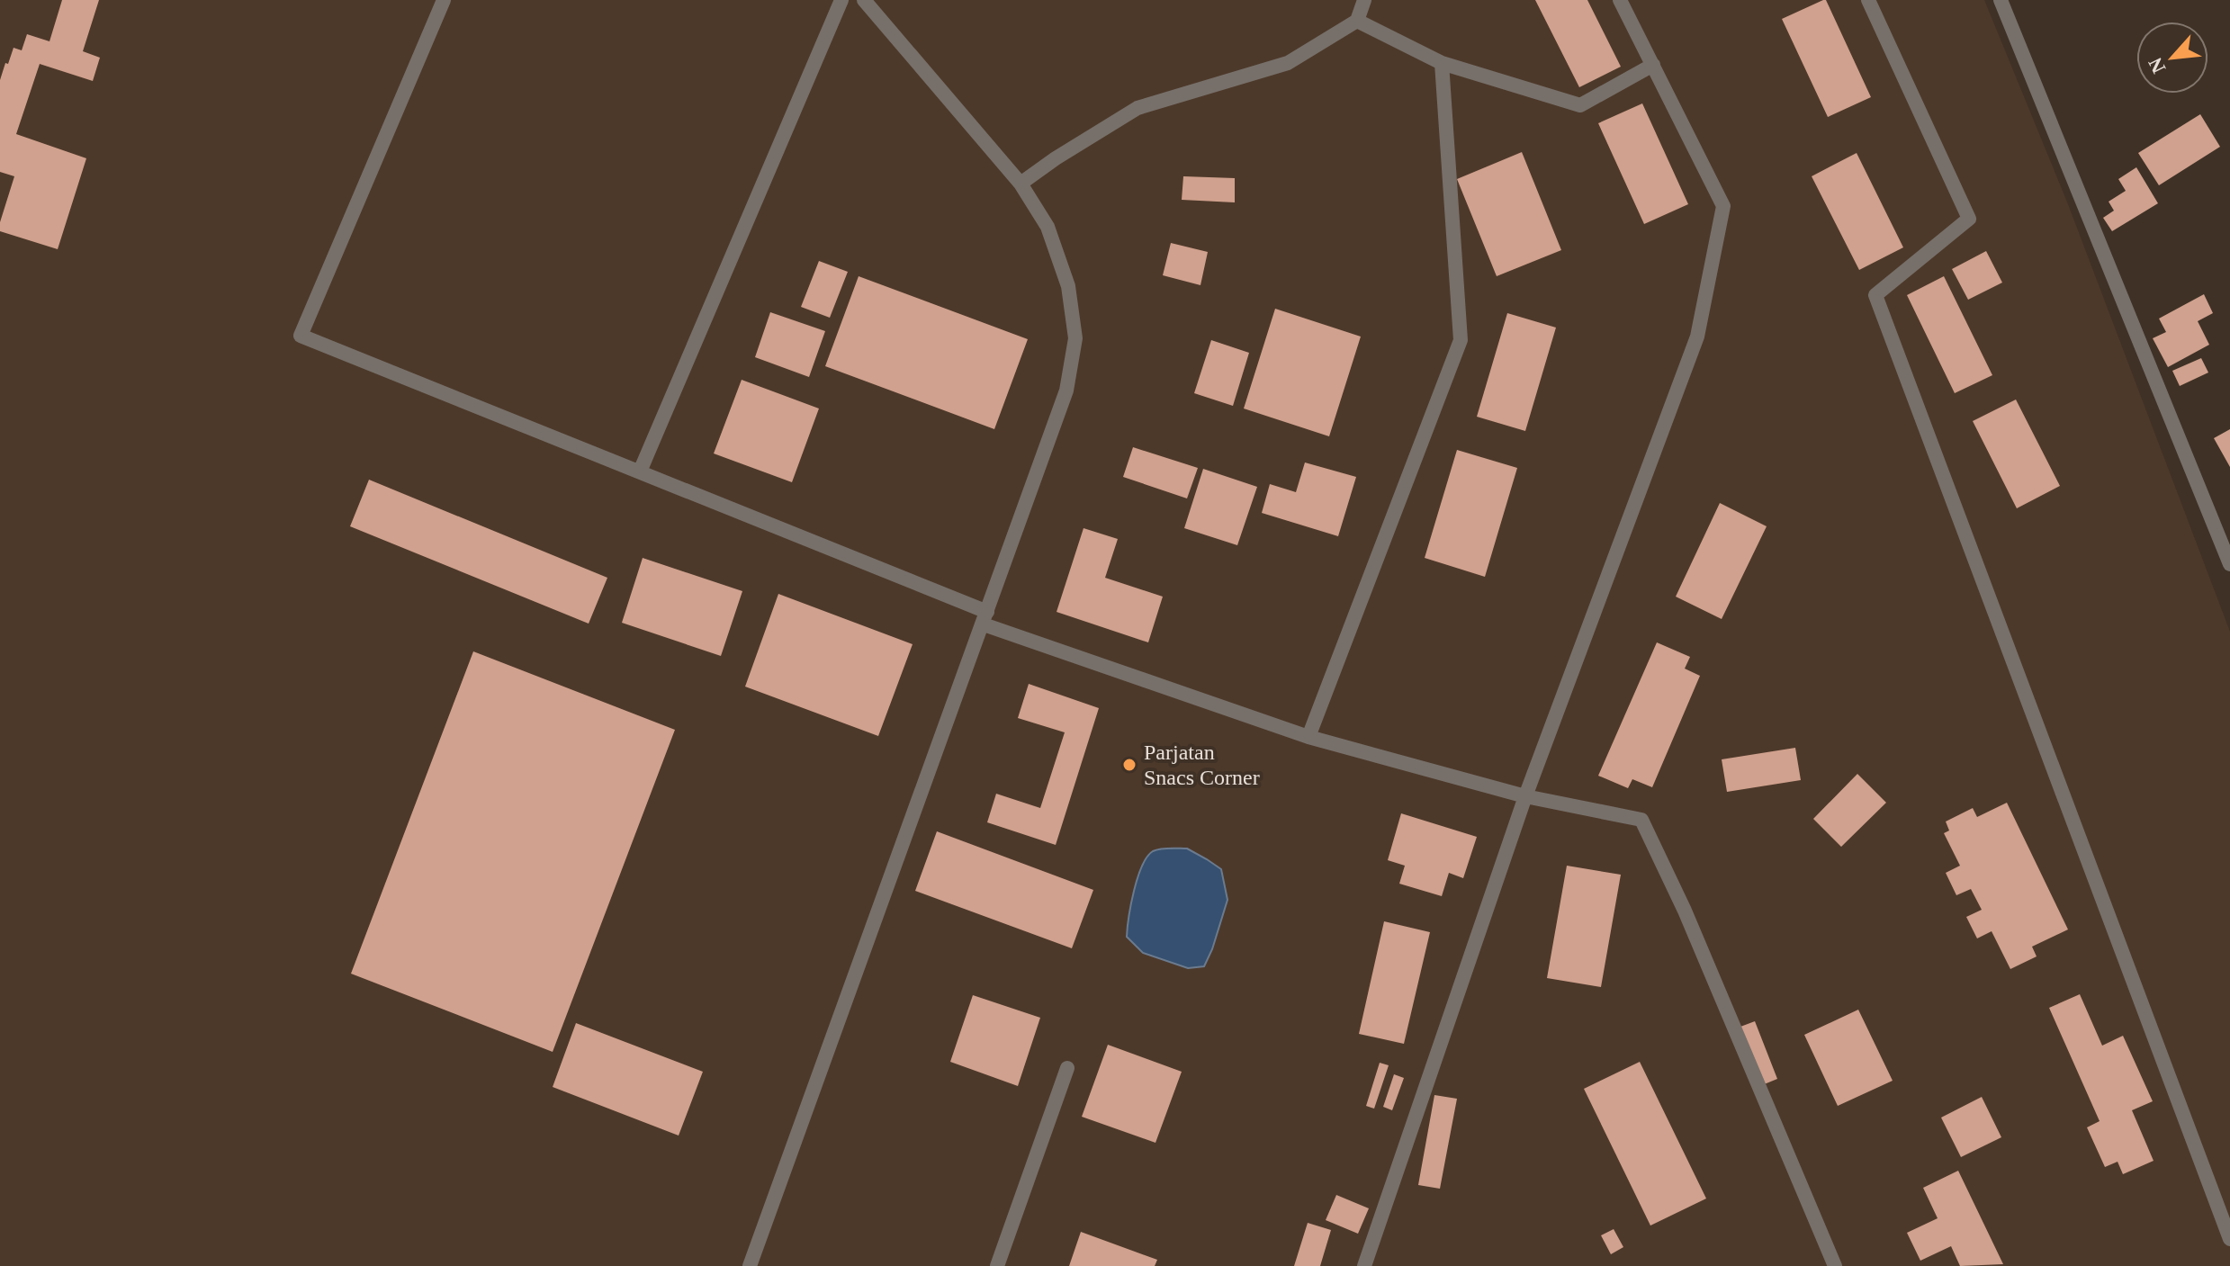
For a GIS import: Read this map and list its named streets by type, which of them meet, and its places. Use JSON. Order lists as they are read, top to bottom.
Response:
{
  "places": ["Parjatan Snacs Corner"],
  "north": "bottom left"
}
